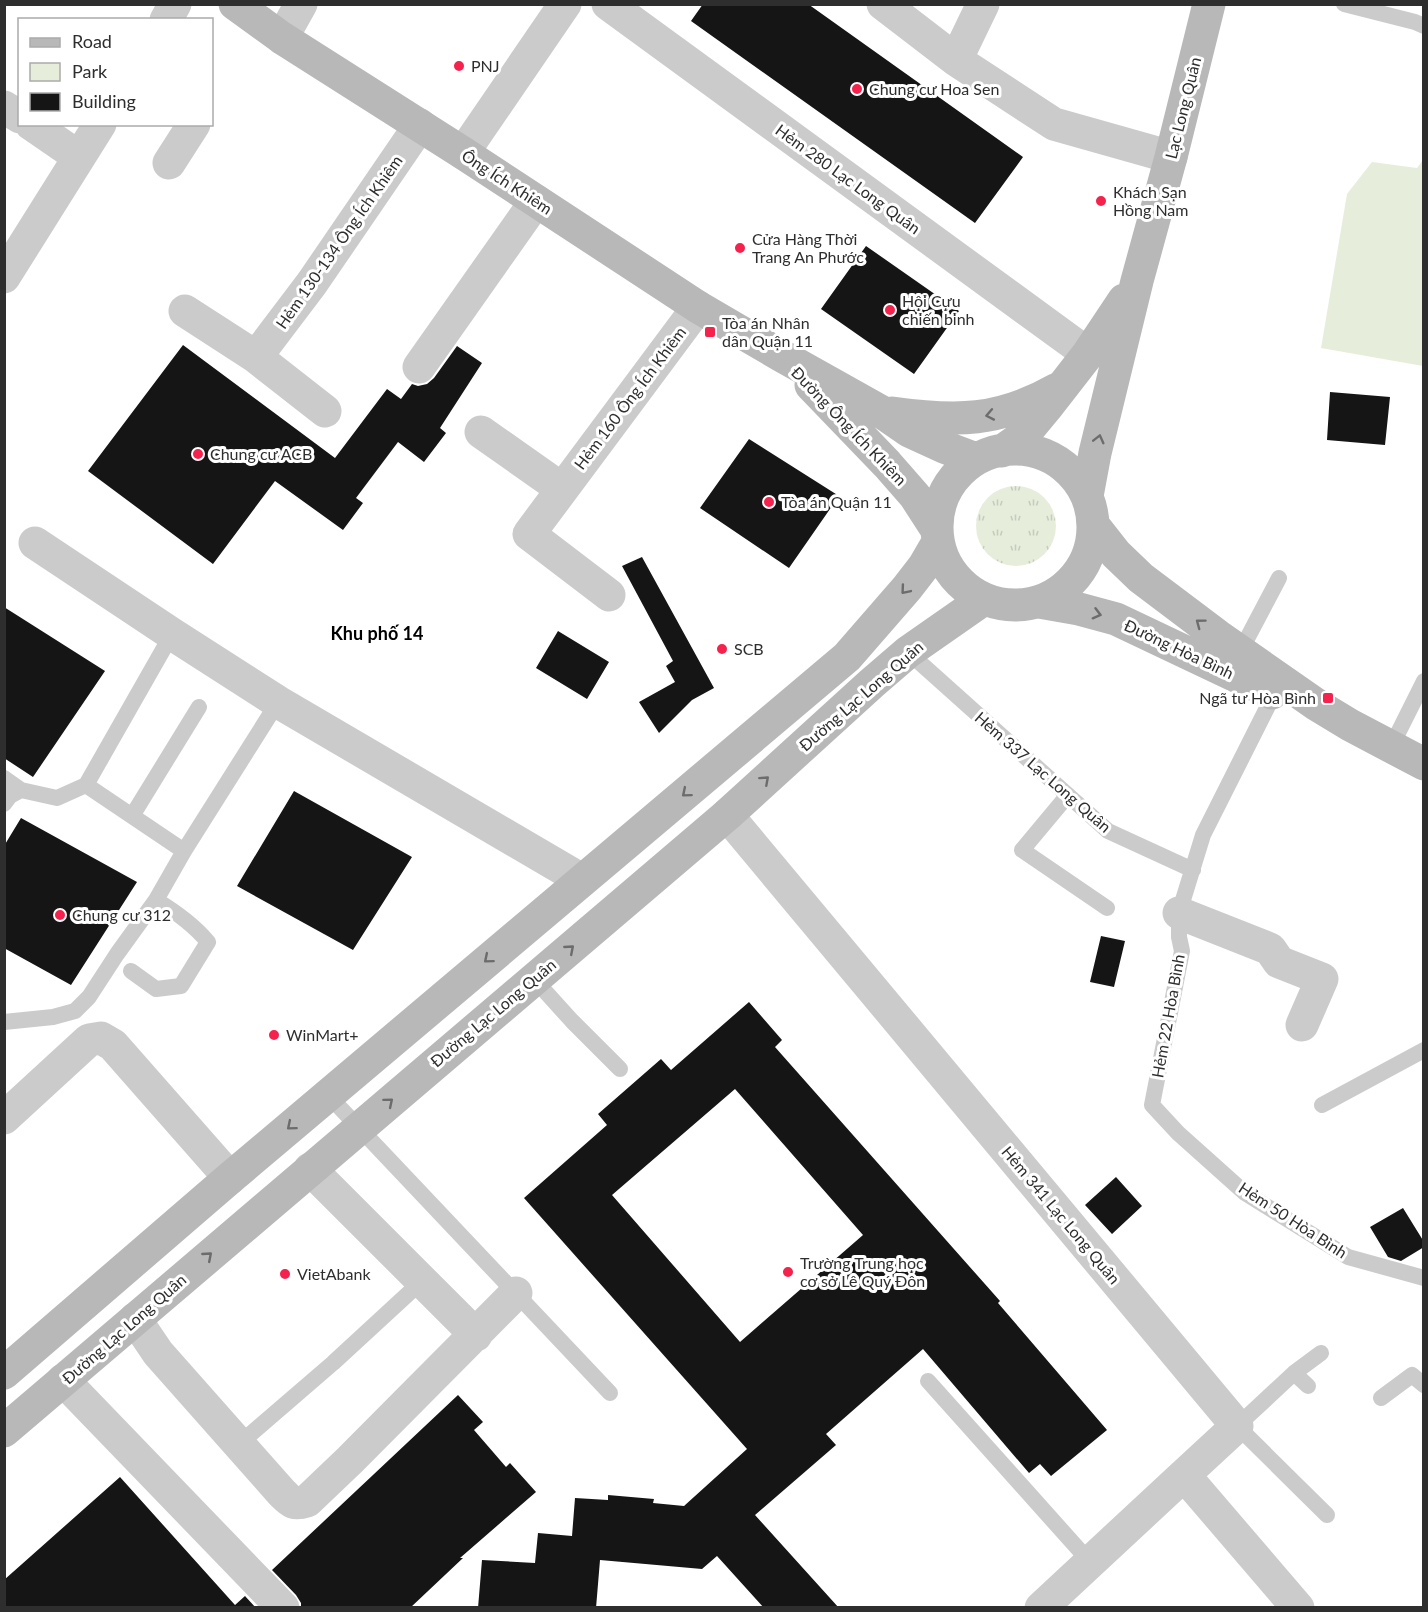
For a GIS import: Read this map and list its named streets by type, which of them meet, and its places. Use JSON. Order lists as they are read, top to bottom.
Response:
{
  "streets": {
    "main road": [
      "Lạc Long Quân",
      "Ông Ích Khiêm",
      "Đường Ông Ích Khiêm",
      "Đường Hòa Bình",
      "Đường Lạc Long Quân"
    ],
    "street": [
      "Hẻm 280 Lạc Long Quân",
      "Hẻm 130-134 Ông Ích Khiêm",
      "Hẻm 160 Ông Ích Khiêm",
      "Hẻm 341 Lạc Long Quân"
    ],
    "lane": ["Hẻm 337 Lạc Long Quân", "Hẻm 22 Hòa Bình", "Hẻm 50 Hòa Bình"]
  },
  "crossings": [
    ["Ông Ích Khiêm", "Hẻm 130-134 Ông Ích Khiêm"],
    ["Ông Ích Khiêm", "Hẻm 160 Ông Ích Khiêm"],
    ["Ông Ích Khiêm", "Đường Ông Ích Khiêm"],
    ["Đường Ông Ích Khiêm", "Đường Hòa Bình"],
    ["Đường Ông Ích Khiêm", "Đường Lạc Long Quân"],
    ["Đường Hòa Bình", "Đường Lạc Long Quân"],
    ["Đường Hòa Bình", "Hẻm 22 Hòa Bình"],
    ["Đường Lạc Long Quân", "Hẻm 337 Lạc Long Quân"],
    ["Đường Lạc Long Quân", "Hẻm 341 Lạc Long Quân"],
    ["Hẻm 337 Lạc Long Quân", "Hẻm 22 Hòa Bình"],
    ["Hẻm 22 Hòa Bình", "Hẻm 50 Hòa Bình"]
  ],
  "districts": ["Khu phố 14"],
  "places": {
    "other": [
      "PNJ",
      "Chung cư Hoa Sen",
      "Khách Sạn Hồng Nam",
      "Cửa Hàng Thời Trang An Phước",
      "Hội Cựu chiến binh",
      "Chung cư ACB",
      "Tòa án Quận 11",
      "SCB",
      "Chung cư 312",
      "WinMart+",
      "Trường Trung học cơ sở Lê Quý Đôn",
      "VietAbank"
    ],
    "transit": ["Tòa án Nhân dân Quận 11", "Ngã tư Hòa Bình"]
  },
  "legend": ["Road", "Park", "Building"]
}
